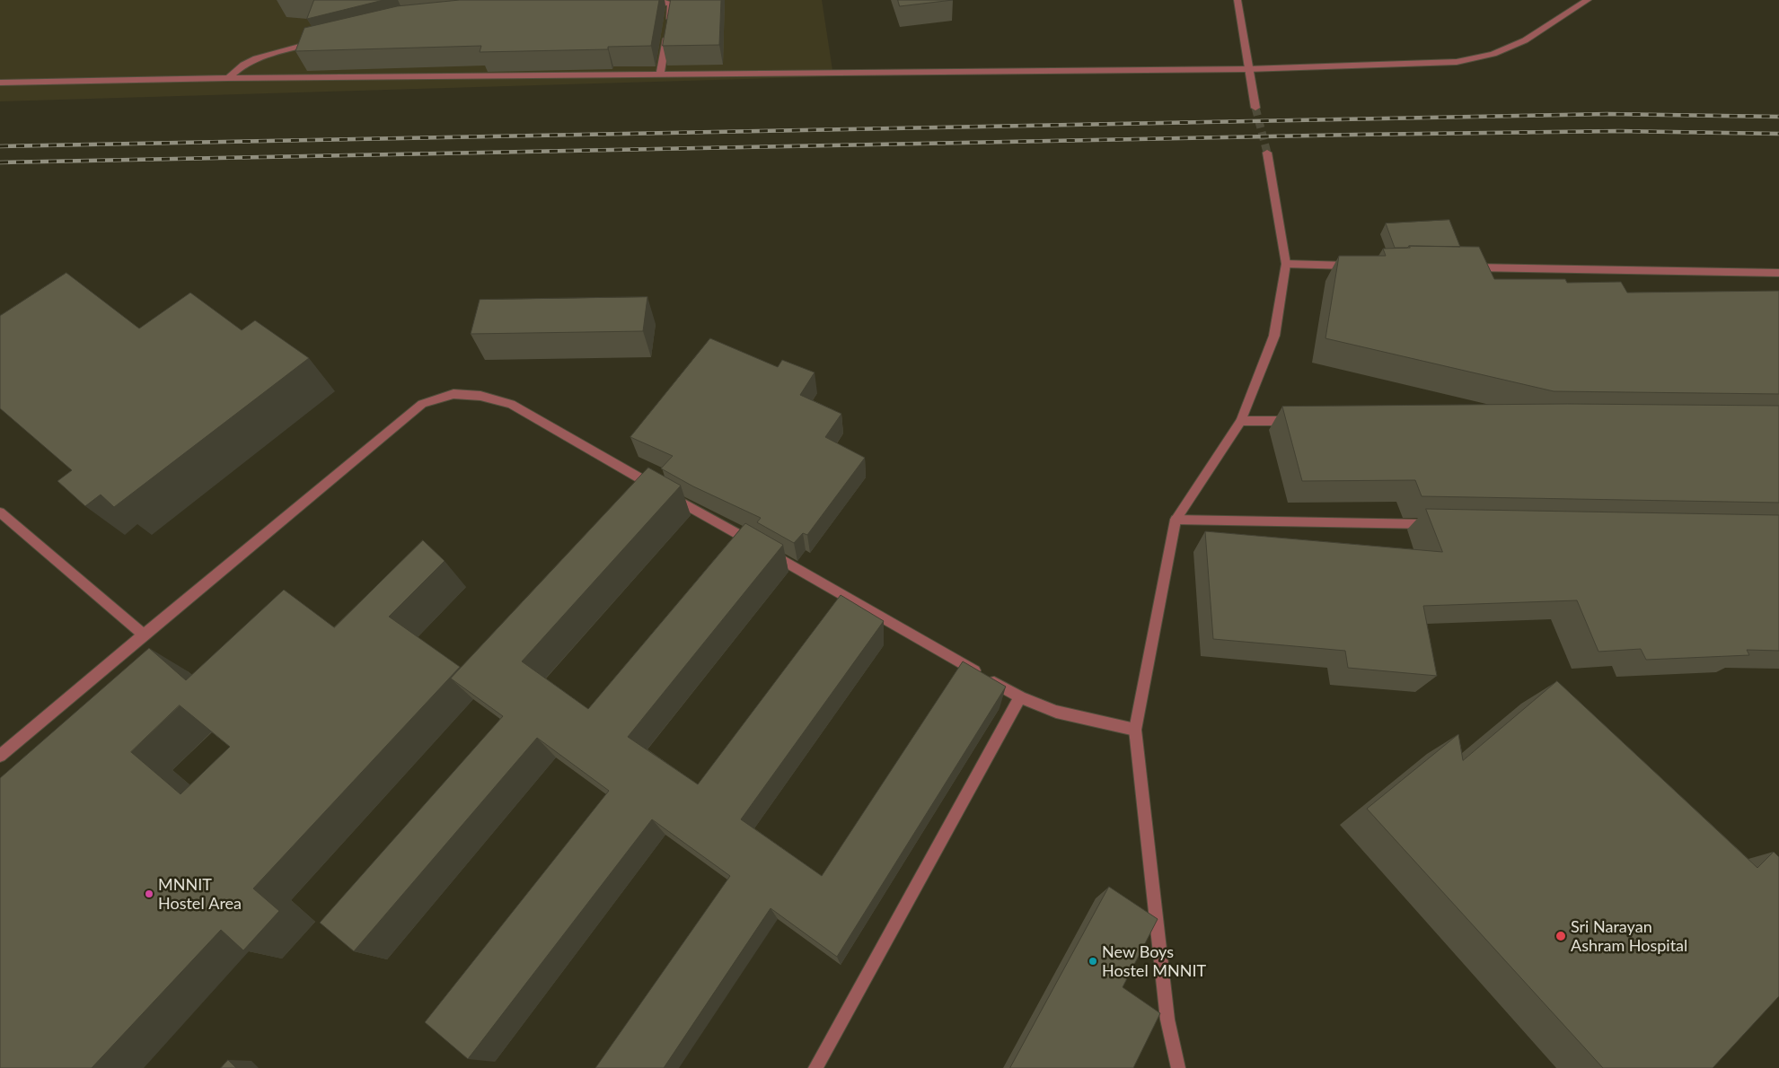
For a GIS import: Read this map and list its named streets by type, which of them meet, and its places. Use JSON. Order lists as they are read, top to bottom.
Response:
{
  "places": ["MNNIT Hostel Area", "Sri Narayan Ashram Hospital", "New Boys Hostel MNNIT"]
}
